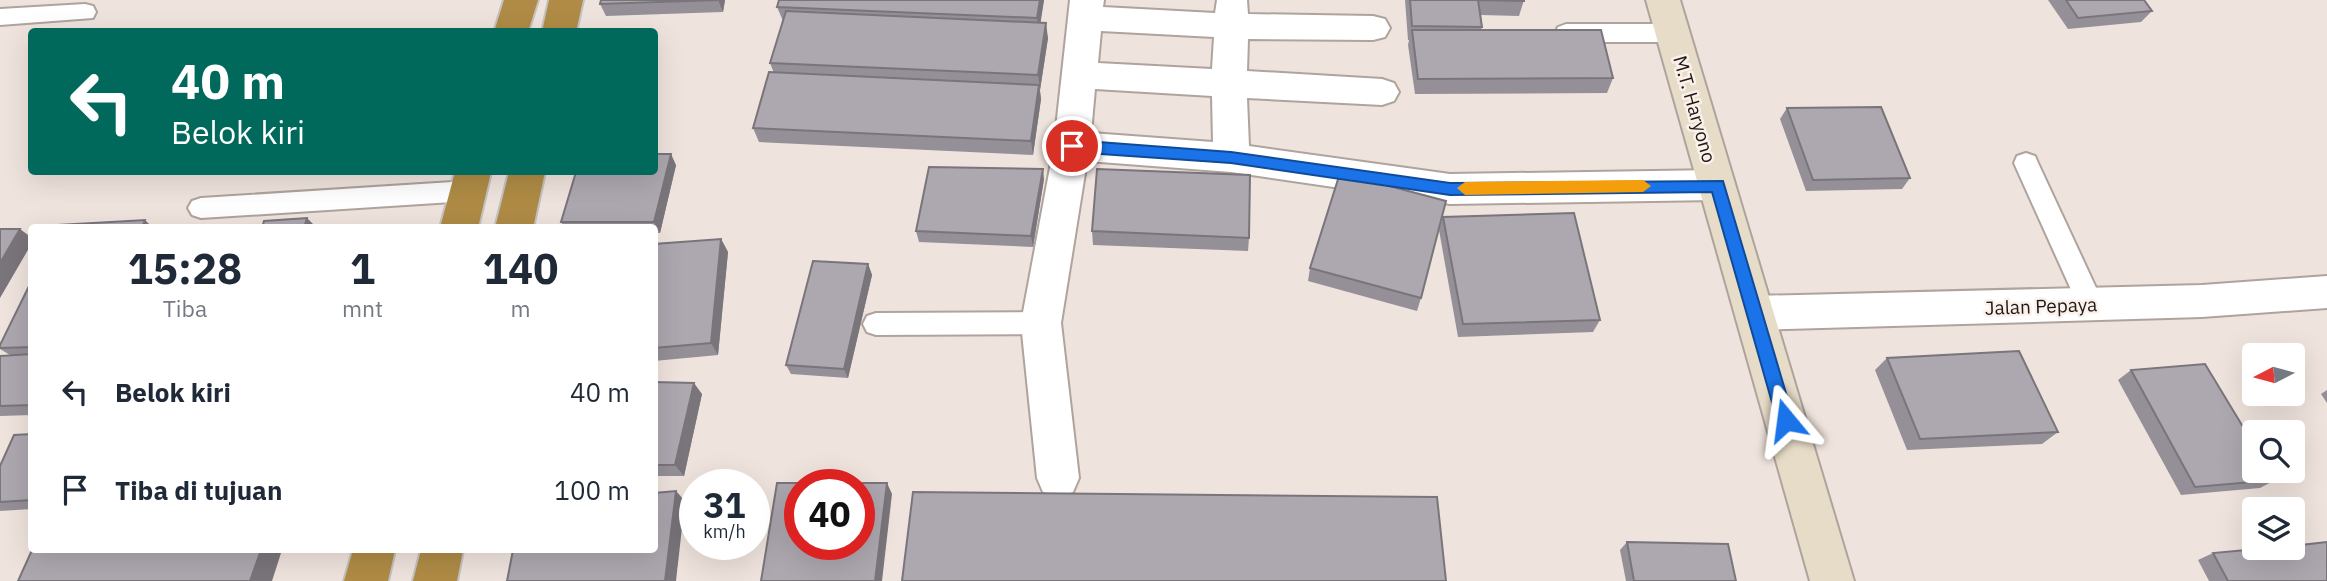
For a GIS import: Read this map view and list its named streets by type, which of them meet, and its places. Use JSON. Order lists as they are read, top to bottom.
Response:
{
  "streets": {
    "street": ["M.T. Haryono", "Jalan Pepaya"]
  },
  "crossings": [
    ["M.T. Haryono", "Jalan Pepaya"]
  ],
  "north": "left",
  "page": {
    "turn": ["40 m", "Belok kiri"],
    "eta": [
      "15:28",
      "Tiba",
      "1",
      "mnt",
      "140",
      "m"
    ],
    "list": [
      {
        "name": "Belok kiri",
        "value": "40 m"
      },
      {
        "name": "Tiba di tujuan",
        "value": "100 m"
      }
    ],
    "speed": "31 km/h",
    "limit": "40"
  }
}
